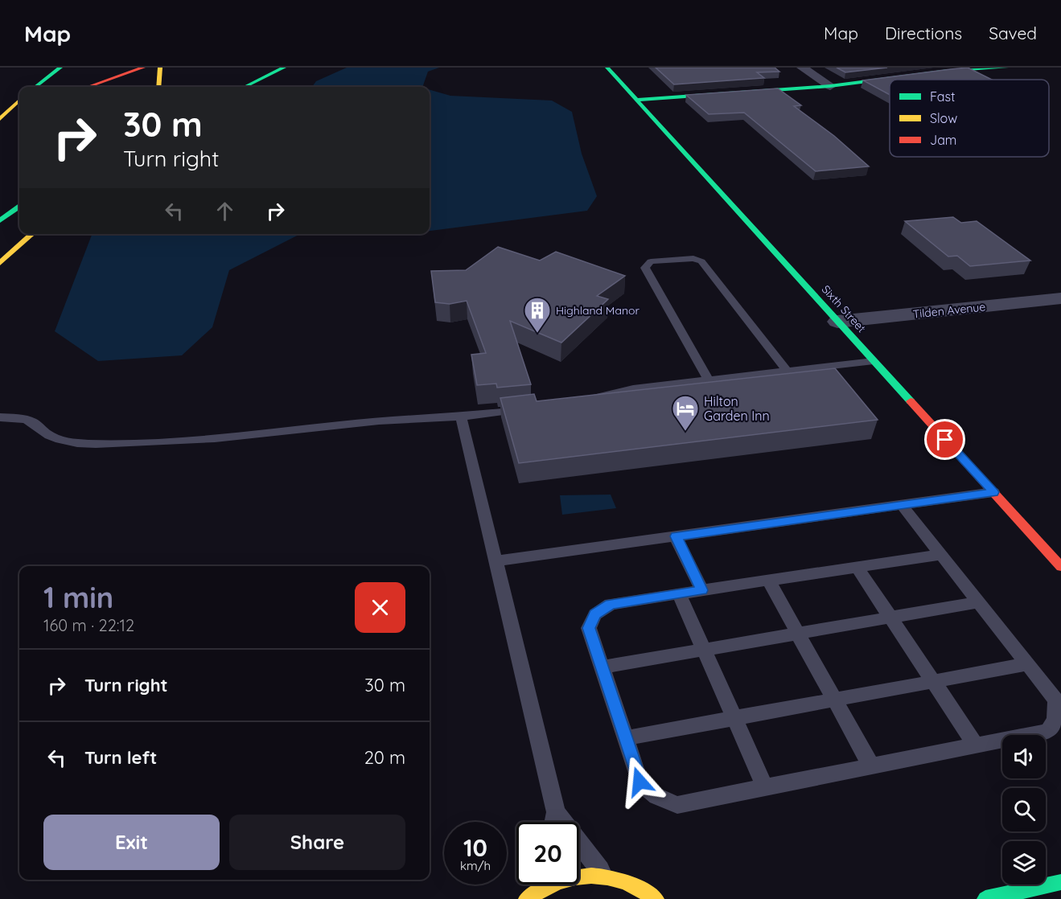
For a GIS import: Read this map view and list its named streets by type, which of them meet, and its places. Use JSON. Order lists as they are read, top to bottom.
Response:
{
  "streets": {
    "street": ["Sixth Street", "Tilden Avenue"]
  },
  "crossings": [
    ["Sixth Street", "Tilden Avenue"]
  ],
  "places": {
    "building": ["Highland Manor"],
    "hotel": ["Hilton Garden Inn"]
  },
  "legend": ["Fast", "Slow", "Jam"],
  "page": {
    "header": "Map",
    "nav": ["Map", "Directions", "Saved"],
    "turn": ["30 m", "Turn right"],
    "heading": ["1 min", "160 m · 22:12"],
    "list": [
      {
        "name": "Turn right",
        "value": "30 m"
      },
      {
        "name": "Turn left",
        "value": "20 m"
      }
    ],
    "buttons": ["Exit", "Share"],
    "speed": "10 km/h",
    "limit": "20"
  }
}
